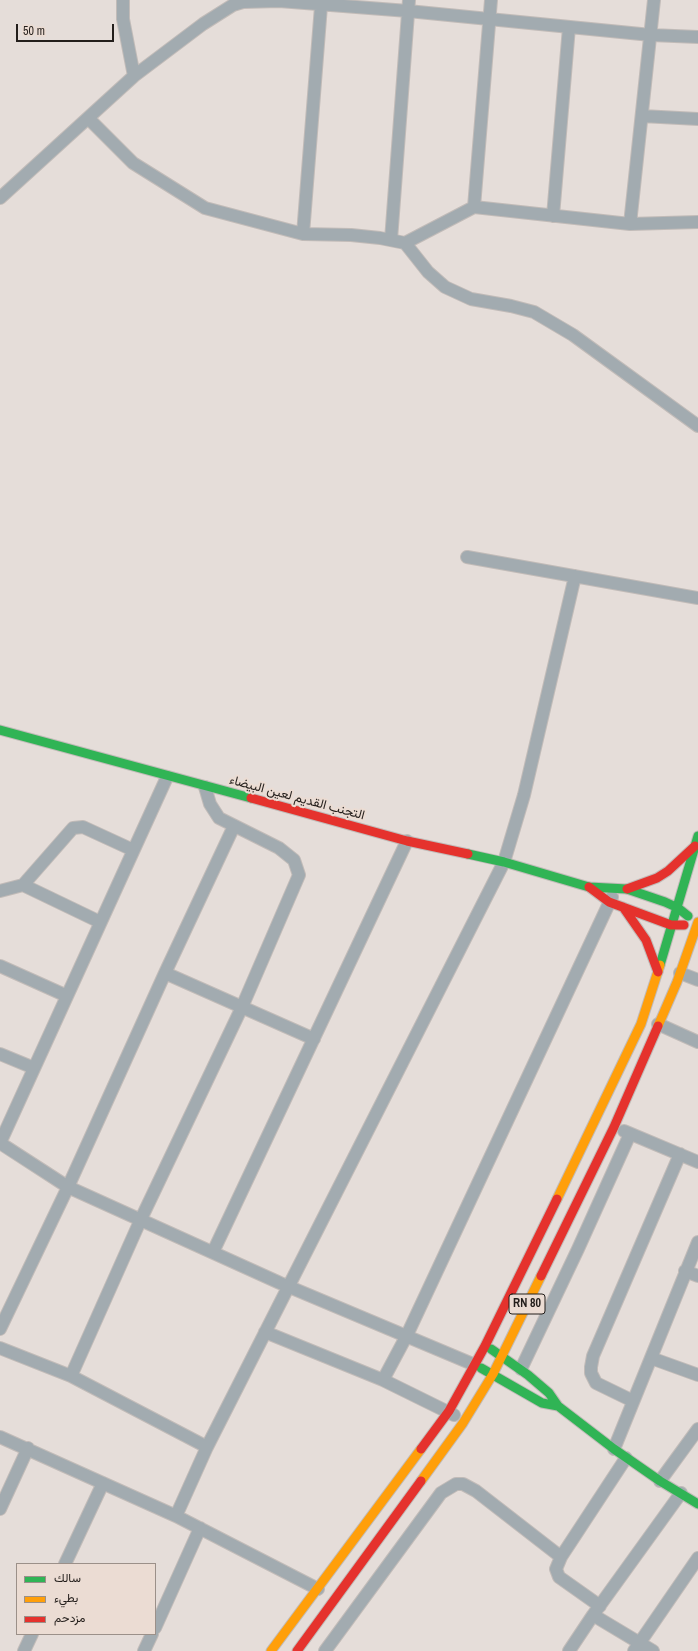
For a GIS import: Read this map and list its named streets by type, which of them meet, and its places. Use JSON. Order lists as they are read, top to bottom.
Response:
{
  "streets": {
    "main road": ["التجنب القديم لعين البيضاء", "RN 80"]
  },
  "legend": ["سالك", "بطيء", "مزدحم"],
  "scale_bar": "50 m"
}
